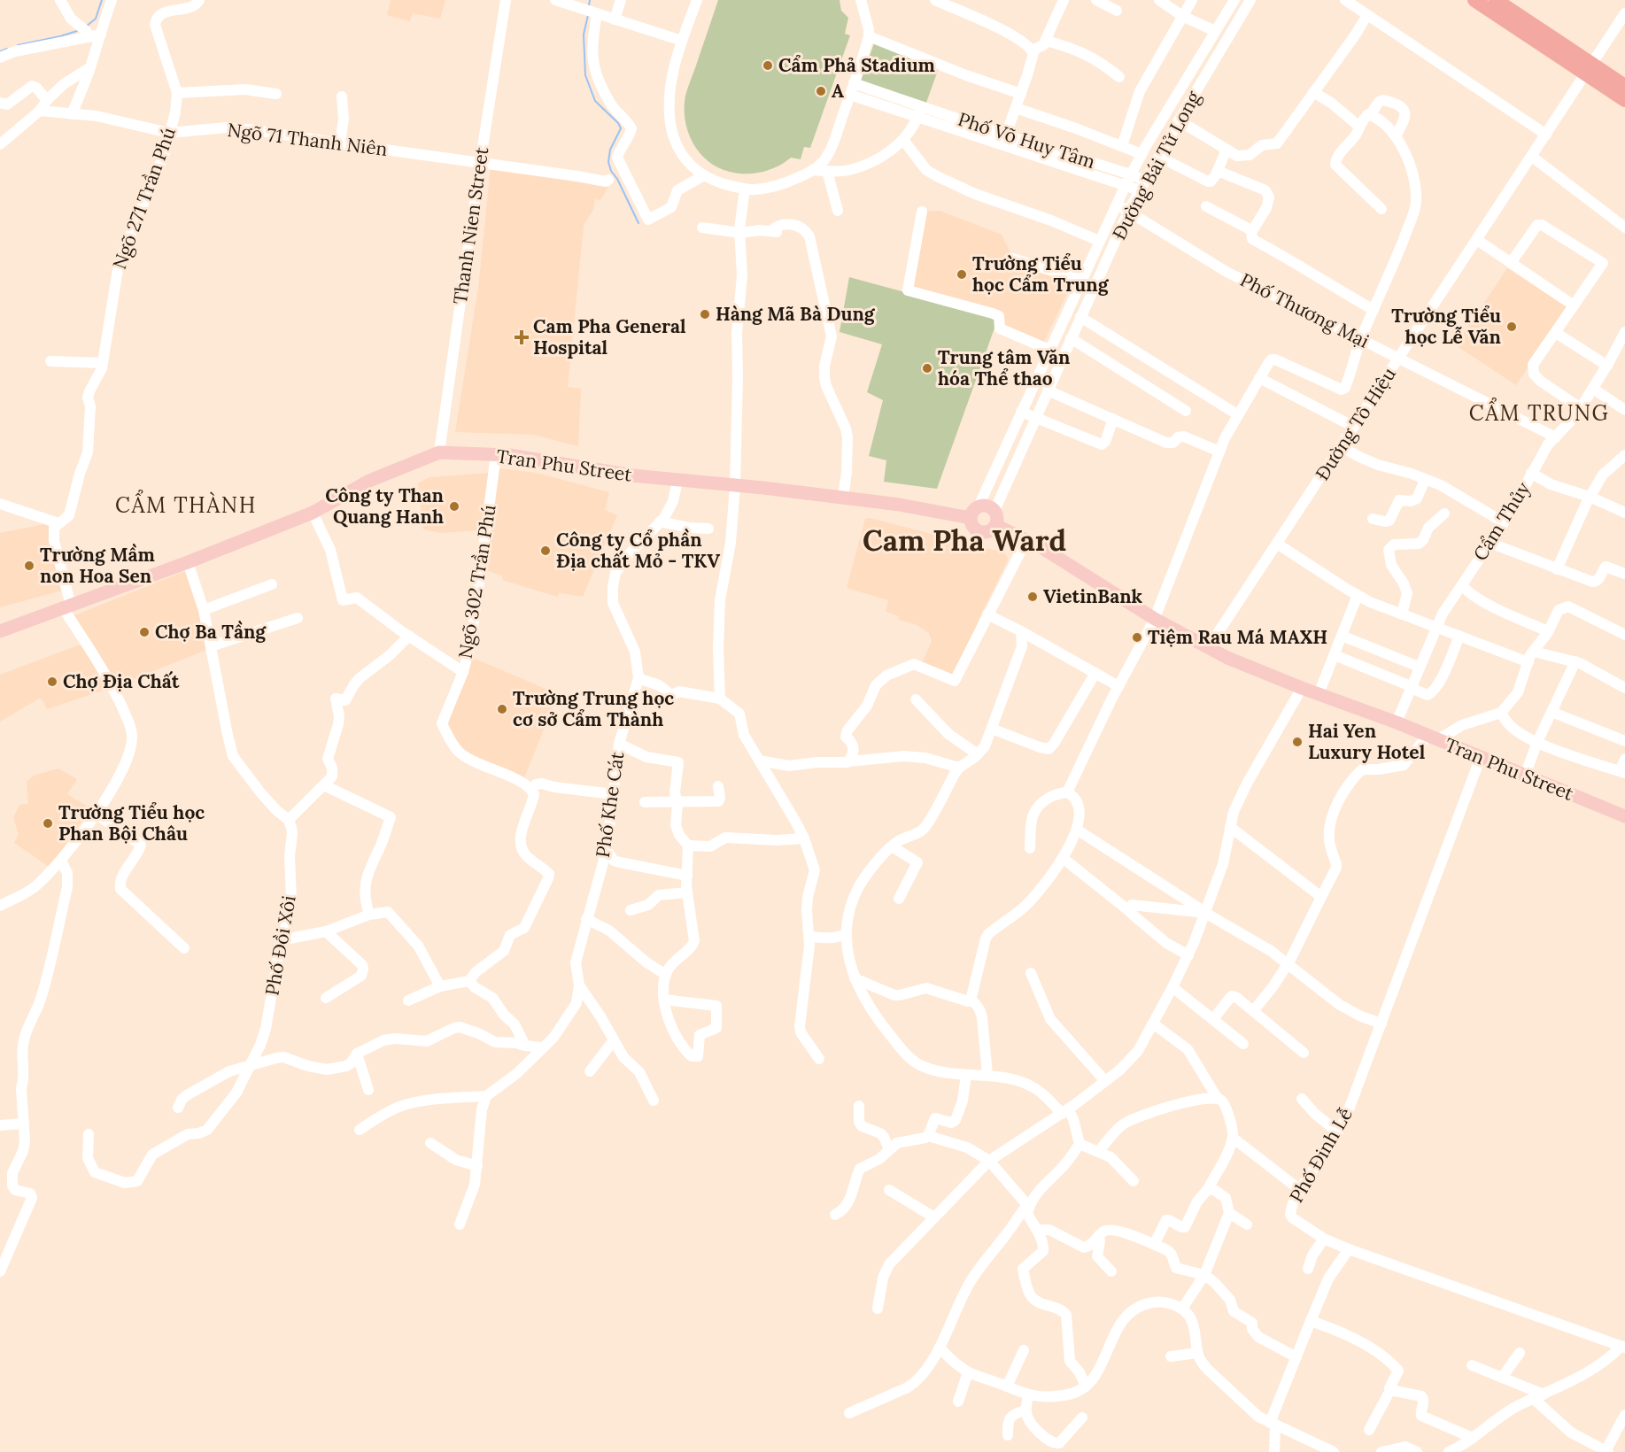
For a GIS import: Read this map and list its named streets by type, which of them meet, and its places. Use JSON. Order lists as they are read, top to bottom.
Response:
{
  "streets": {
    "main road": ["Tran Phu Street"],
    "street": [
      "Ngõ 71 Thanh Niên",
      "Phố Võ Huy Tâm",
      "Đường Bái Tử Long",
      "Ngõ 271 Trần Phú",
      "Thanh Nien Street",
      "Phố Thương Mại",
      "Đường Tô Hiệu",
      "Cẩm Thủy",
      "Ngõ 302 Trần Phú",
      "Phố Khe Cát",
      "Phố Đồi Xôi",
      "Phố Đinh Lễ"
    ]
  },
  "crossings": [
    ["Ngõ 71 Thanh Niên", "Ngõ 271 Trần Phú"],
    ["Ngõ 71 Thanh Niên", "Thanh Nien Street"],
    ["Phố Võ Huy Tâm", "Đường Bái Tử Long"],
    ["Đường Bái Tử Long", "Phố Thương Mại"],
    ["Đường Bái Tử Long", "Tran Phu Street"],
    ["Ngõ 271 Trần Phú", "Tran Phu Street"],
    ["Thanh Nien Street", "Tran Phu Street"],
    ["Phố Thương Mại", "Đường Tô Hiệu"],
    ["Phố Thương Mại", "Cẩm Thủy"],
    ["Đường Tô Hiệu", "Tran Phu Street"],
    ["Tran Phu Street", "Cẩm Thủy"],
    ["Tran Phu Street", "Ngõ 302 Trần Phú"],
    ["Tran Phu Street", "Phố Khe Cát"],
    ["Tran Phu Street", "Phố Đinh Lễ"]
  ],
  "districts": ["CẨM TRUNG", "CẨM THÀNH", "Cam Pha Ward"],
  "places": {
    "other": [
      "Cẩm Phả Stadium",
      "A",
      "Trường Tiểu học Cẩm Trung",
      "Hàng Mã Bà Dung",
      "Trường Tiểu học Lễ Văn",
      "Trung tâm Văn hóa Thể thao",
      "Công ty Than Quang Hanh",
      "Công ty Cổ phần Địa chất Mỏ - TKV",
      "Trường Mầm non Hoa Sen",
      "VietinBank",
      "Chợ Ba Tầng",
      "Tiệm Rau Má MAXH",
      "Chợ Địa Chất",
      "Trường Trung học cơ sở Cẩm Thành",
      "Hai Yen Luxury Hotel",
      "Trường Tiểu học Phan Bội Châu"
    ],
    "health": ["Cam Pha General Hospital"]
  }
}
